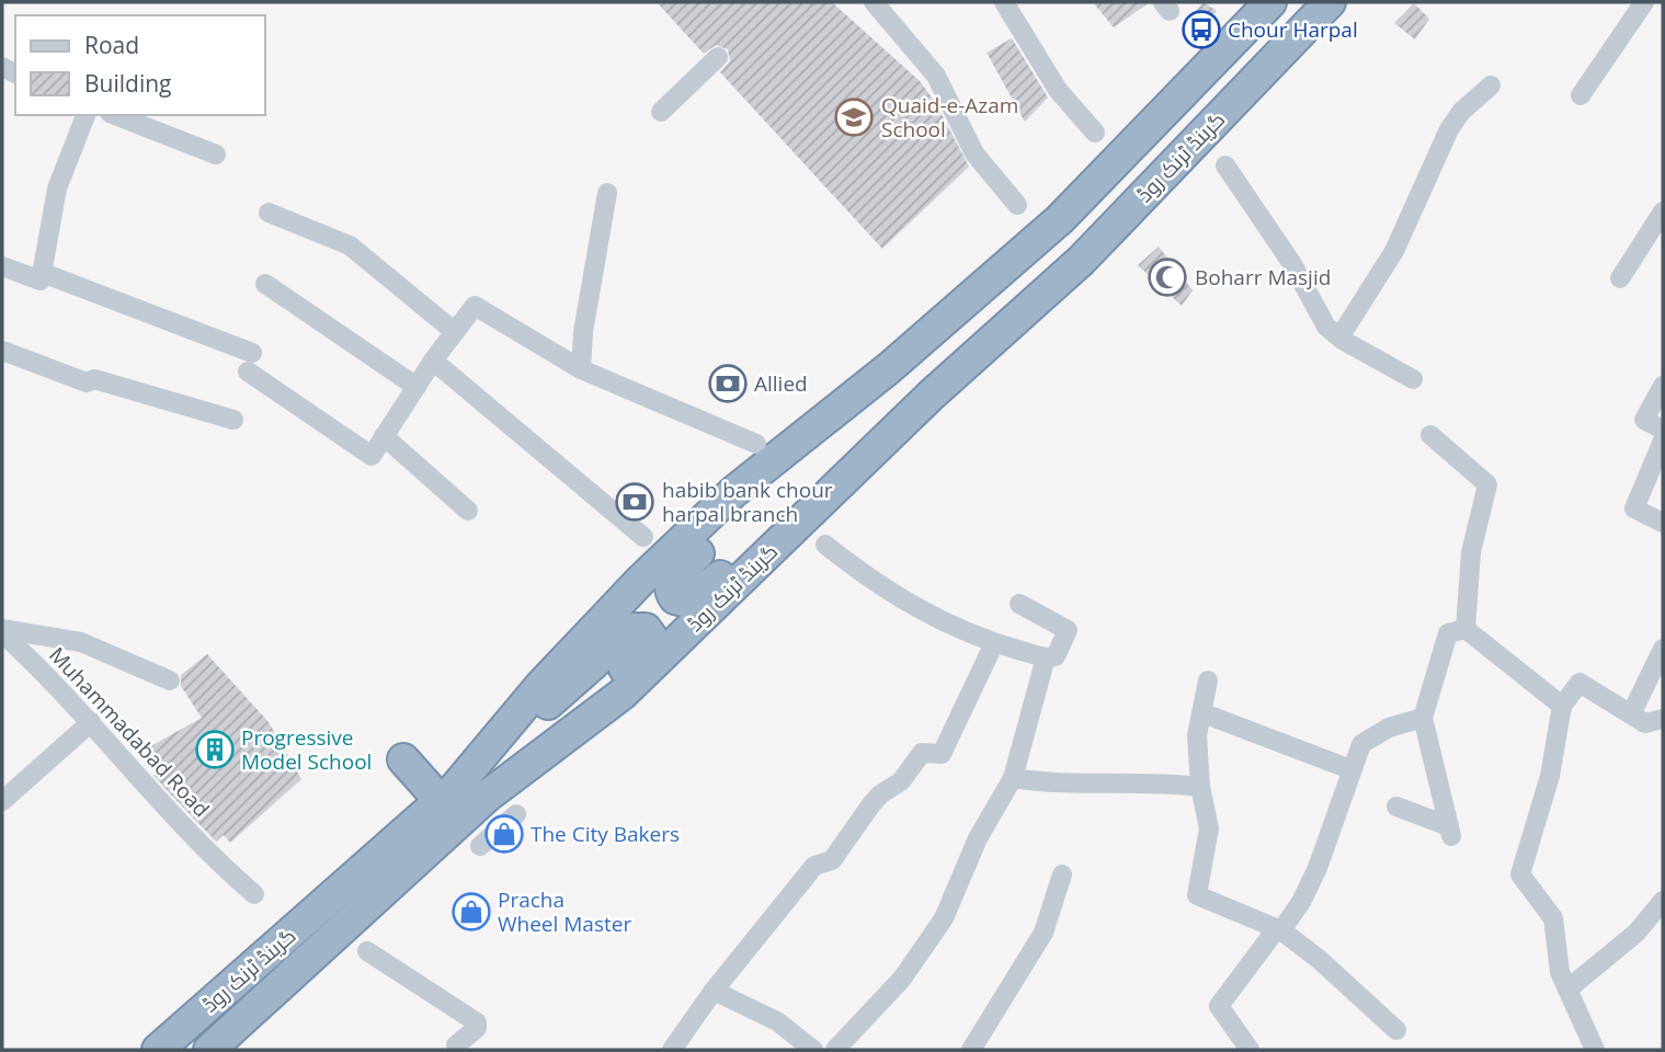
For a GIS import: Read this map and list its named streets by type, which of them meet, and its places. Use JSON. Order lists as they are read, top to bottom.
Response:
{
  "streets": {
    "highway": ["گرینڈ ٹرنک روڈ"],
    "street": ["Muhammadabad Road"]
  },
  "places": {
    "bus stop": ["Chour Harpal"],
    "school or university": ["Quaid-e-Azam School"],
    "mosque": ["Boharr Masjid"],
    "bank": ["Allied", "habib bank chour harpal branch"],
    "building": ["Progressive Model School"],
    "shop": ["The City Bakers", "Pracha Wheel Master"]
  },
  "legend": ["Road", "Building"]
}
